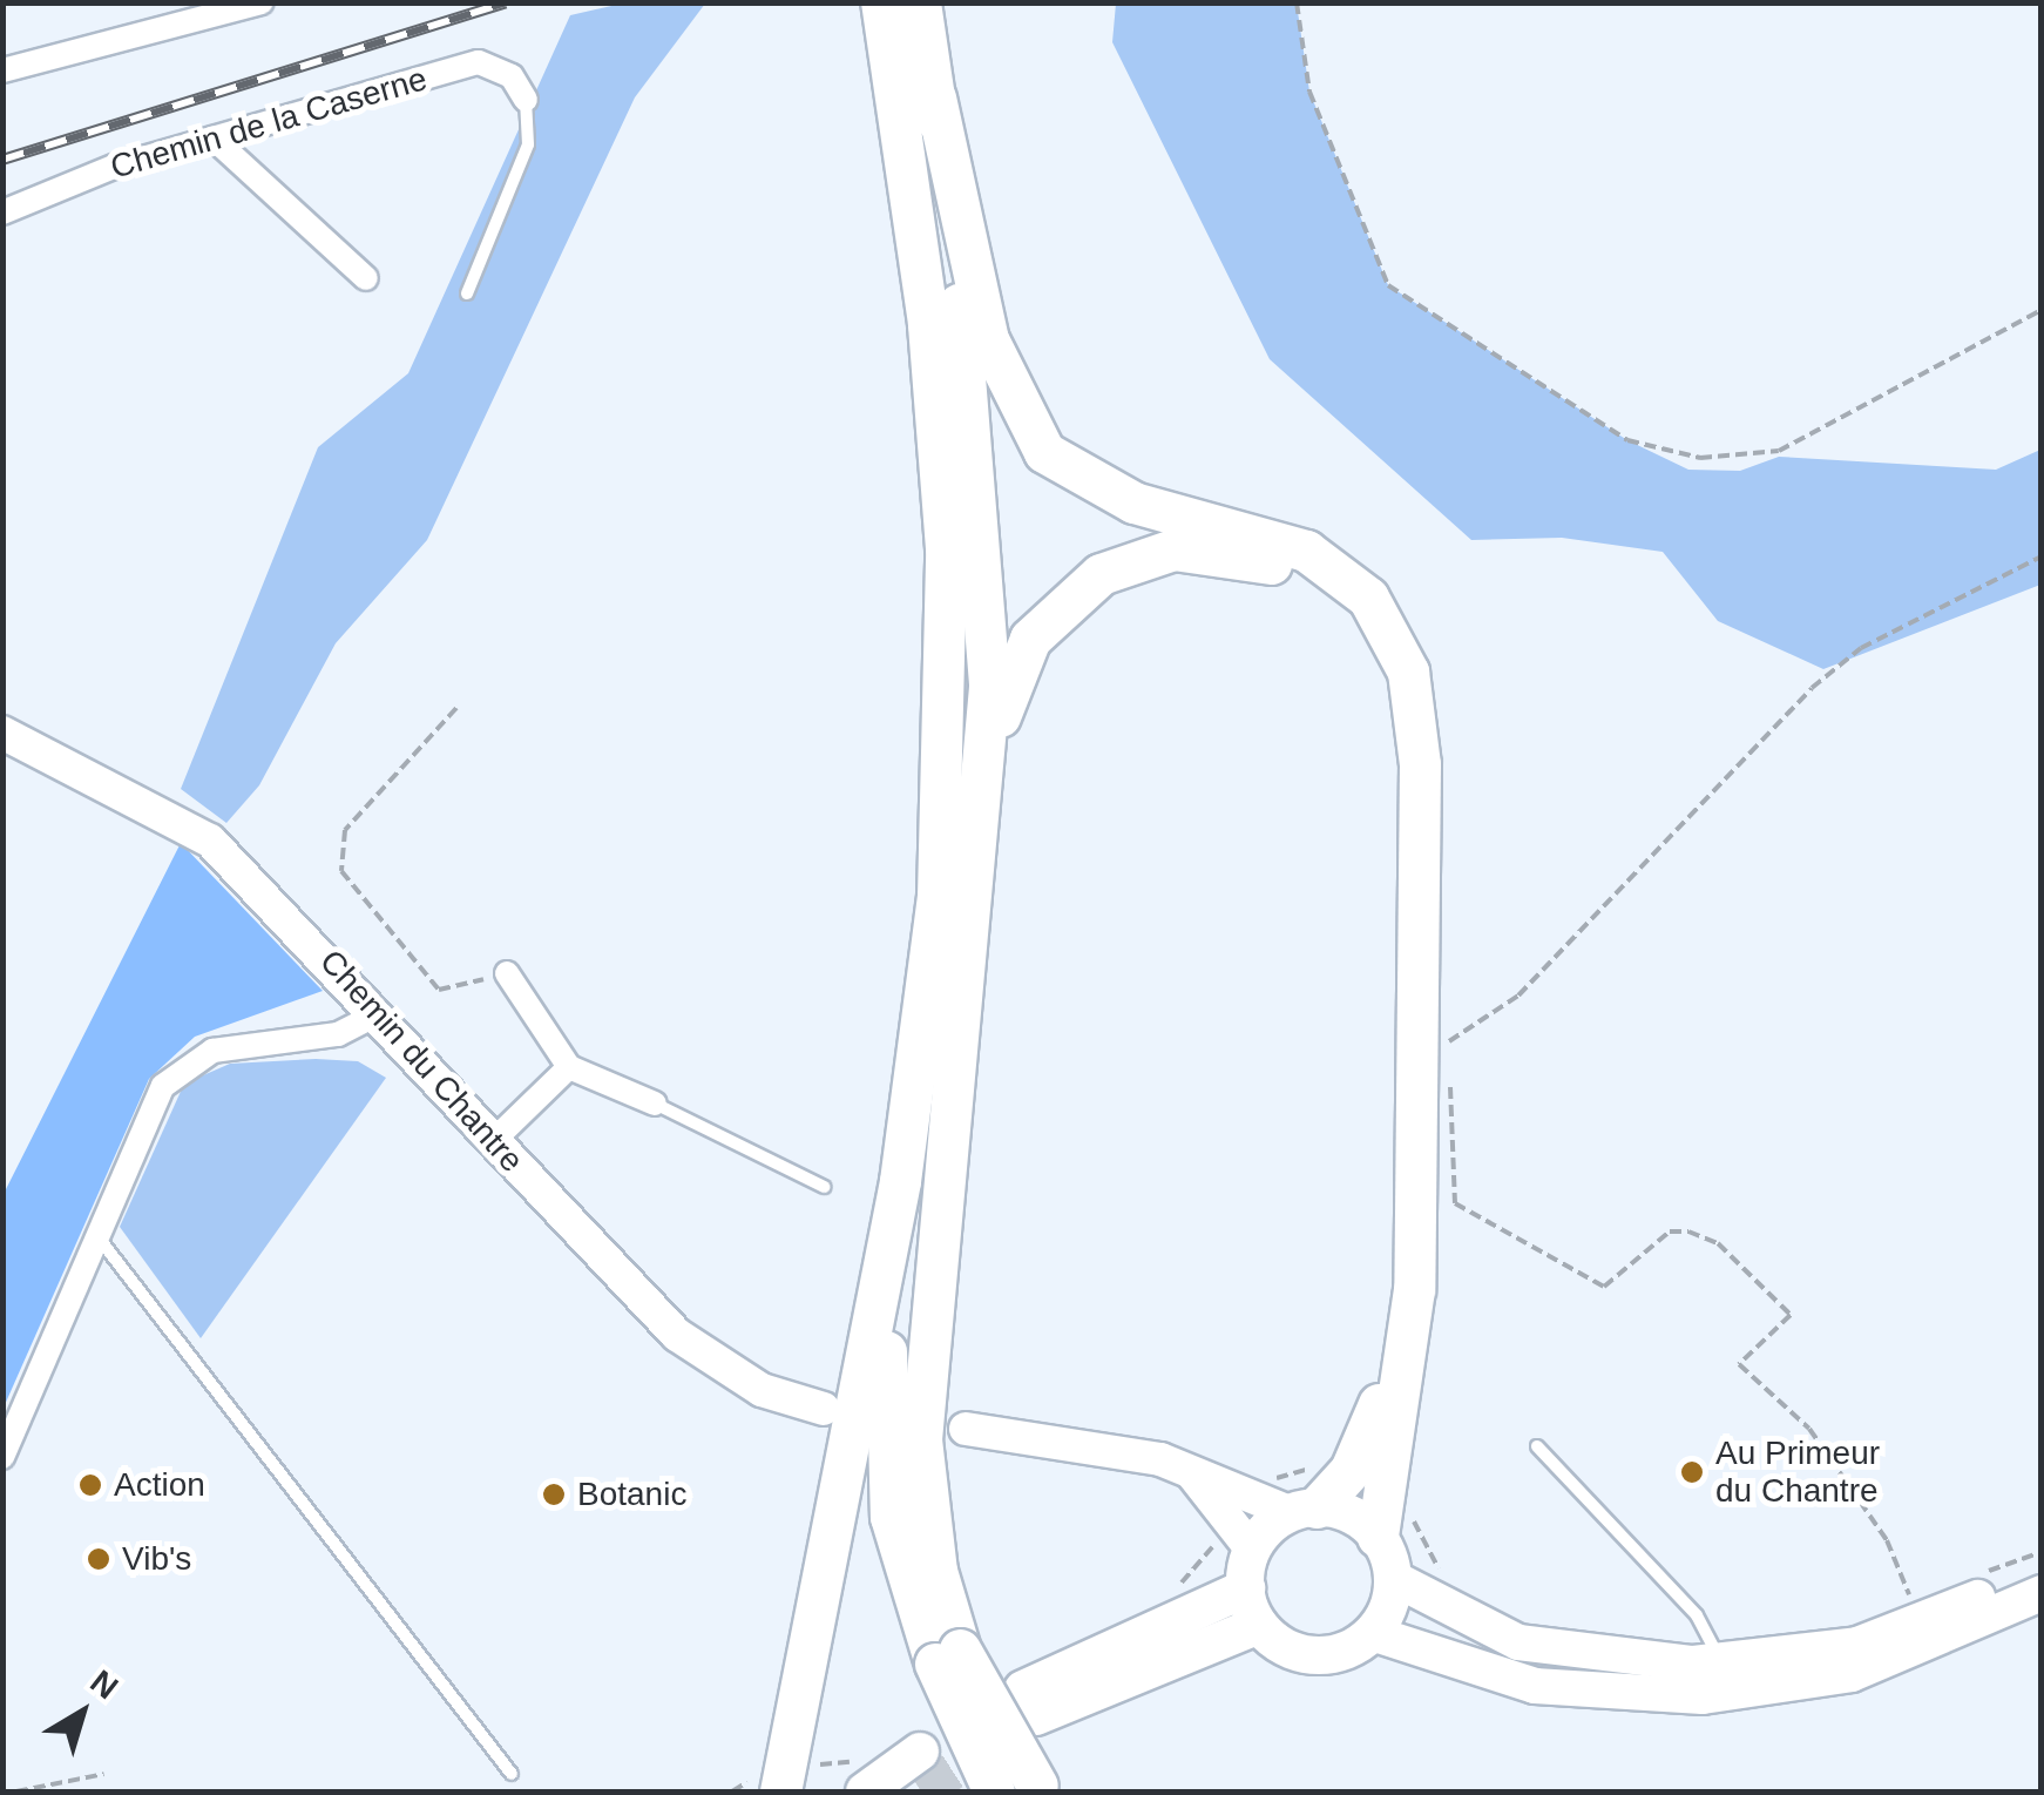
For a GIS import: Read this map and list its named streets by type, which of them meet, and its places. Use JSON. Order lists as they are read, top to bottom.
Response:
{
  "streets": {
    "street": ["Chemin de la Caserne", "Chemin du Chantre"]
  },
  "places": [
    "Au Primeur du Chantre",
    "Action",
    "Botanic",
    "Vib's"
  ],
  "north": "top right"
}
